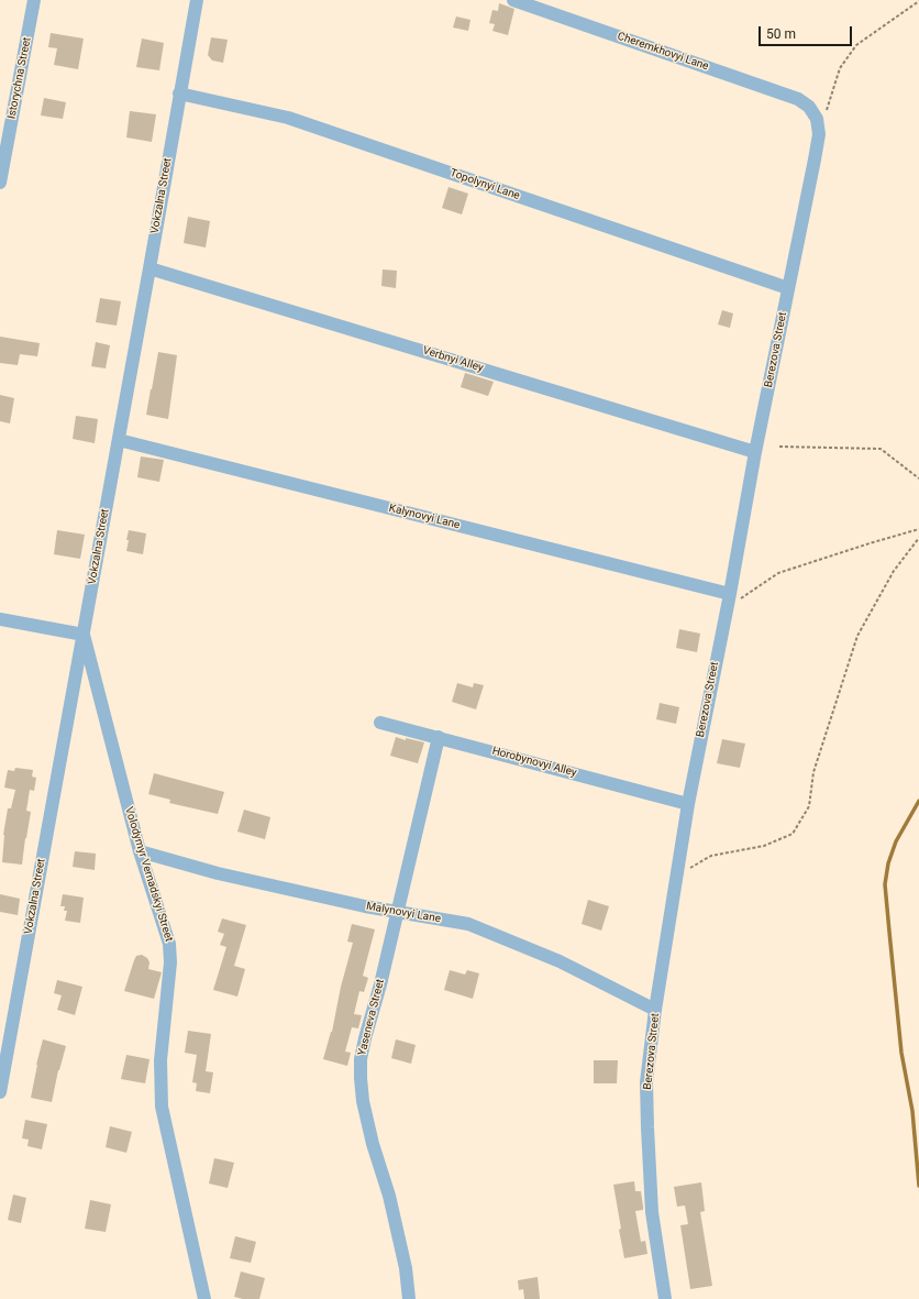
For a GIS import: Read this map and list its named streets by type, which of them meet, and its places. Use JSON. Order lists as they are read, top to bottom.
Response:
{
  "streets": {
    "street": [
      "Cheremkhovyi Lane",
      "Istorychna Street",
      "Topolynyi Lane",
      "Vokzalna Street",
      "Berezova Street",
      "Verbnyi Alley",
      "Kalynovyi Lane",
      "Horobynovyi Alley",
      "Volodymyr Vernadskyi Street",
      "Malynovyi Lane",
      "Yaseneva Street"
    ]
  },
  "crossings": [
    ["Cheremkhovyi Lane", "Berezova Street"],
    ["Topolynyi Lane", "Vokzalna Street"],
    ["Topolynyi Lane", "Berezova Street"],
    ["Vokzalna Street", "Verbnyi Alley"],
    ["Vokzalna Street", "Kalynovyi Lane"],
    ["Vokzalna Street", "Volodymyr Vernadskyi Street"],
    ["Berezova Street", "Verbnyi Alley"],
    ["Berezova Street", "Kalynovyi Lane"],
    ["Berezova Street", "Horobynovyi Alley"],
    ["Berezova Street", "Malynovyi Lane"],
    ["Horobynovyi Alley", "Yaseneva Street"],
    ["Volodymyr Vernadskyi Street", "Malynovyi Lane"],
    ["Malynovyi Lane", "Yaseneva Street"]
  ],
  "scale_bar": "50 m"
}
